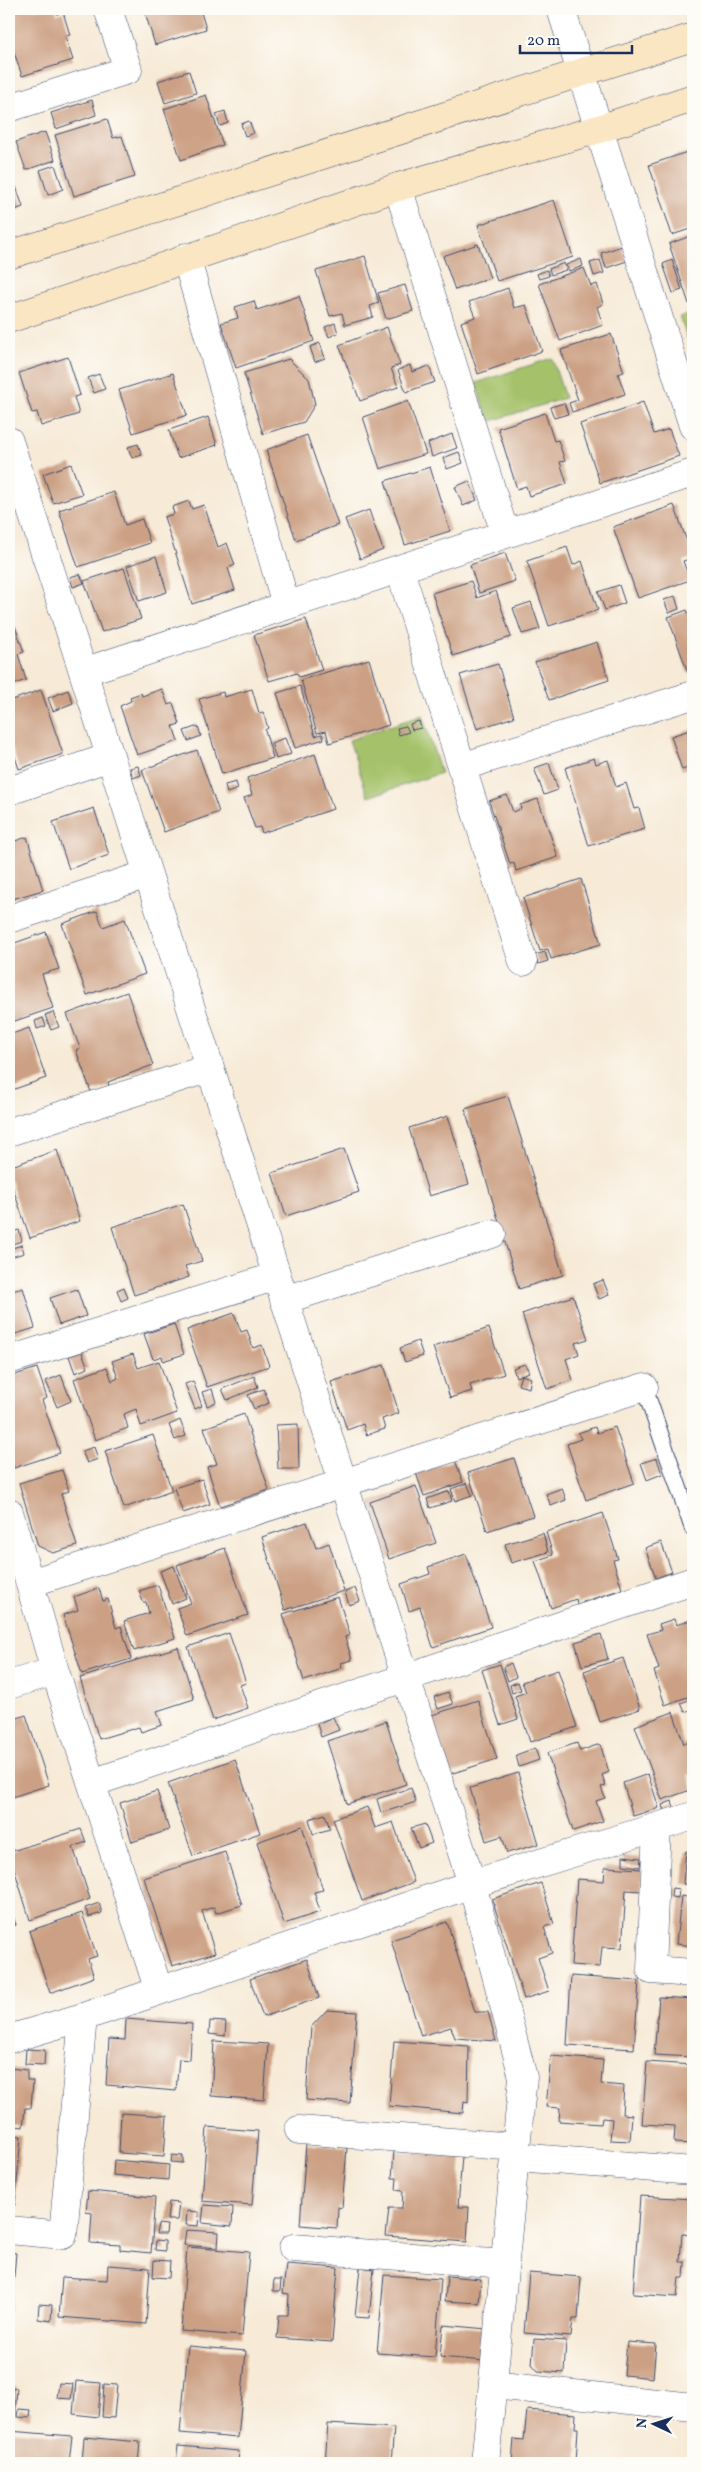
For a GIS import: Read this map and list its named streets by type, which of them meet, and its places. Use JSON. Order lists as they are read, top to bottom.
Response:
{
  "scale_bar": "20 m",
  "north": "left"
}
